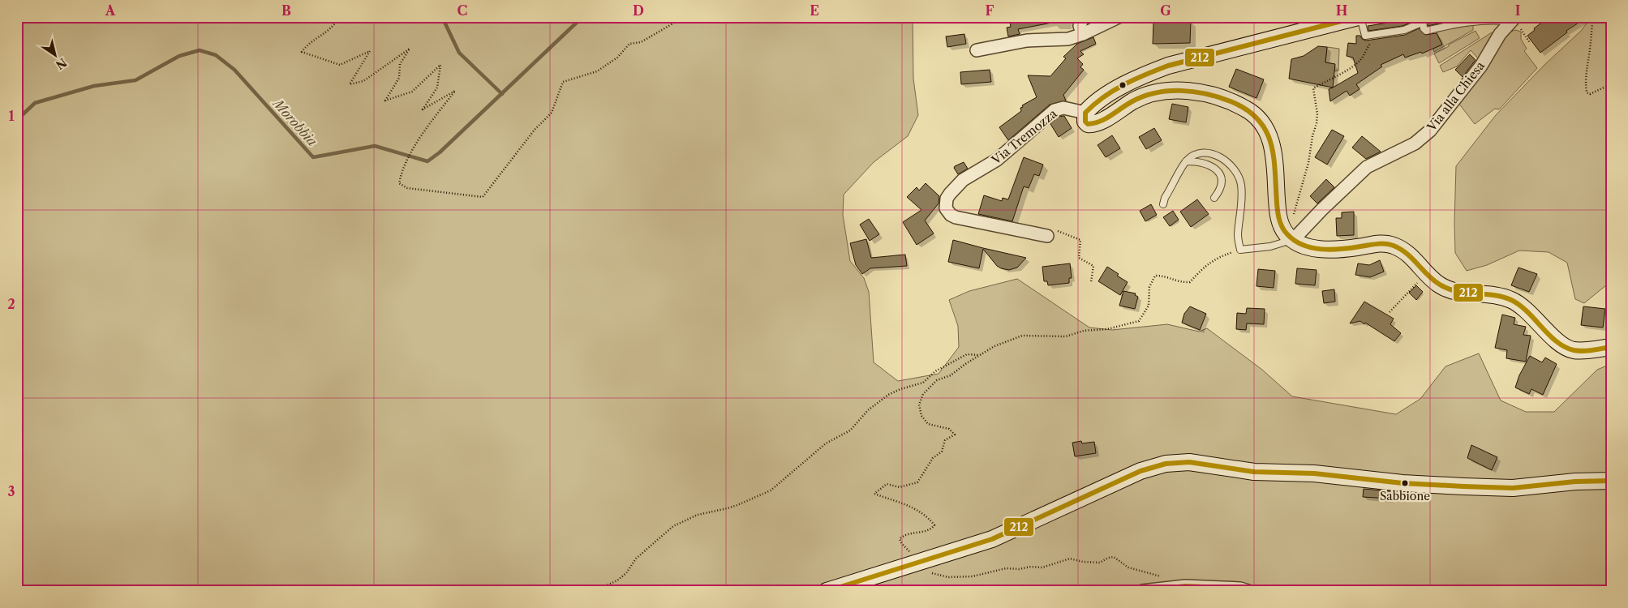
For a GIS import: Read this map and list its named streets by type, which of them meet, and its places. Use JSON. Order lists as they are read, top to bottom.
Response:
{
  "streets": {
    "street": ["Via alla Chiesa", "Via Tremozza"]
  },
  "water": ["Morobbia"],
  "places": ["Sabbione"],
  "lines": ["transit line 212"],
  "north": "bottom right",
  "grid": {
    "columns": [
      "A",
      "B",
      "C",
      "D",
      "E",
      "F",
      "G",
      "H",
      "I"
    ],
    "rows": ["1", "2", "3"]
  }
}
